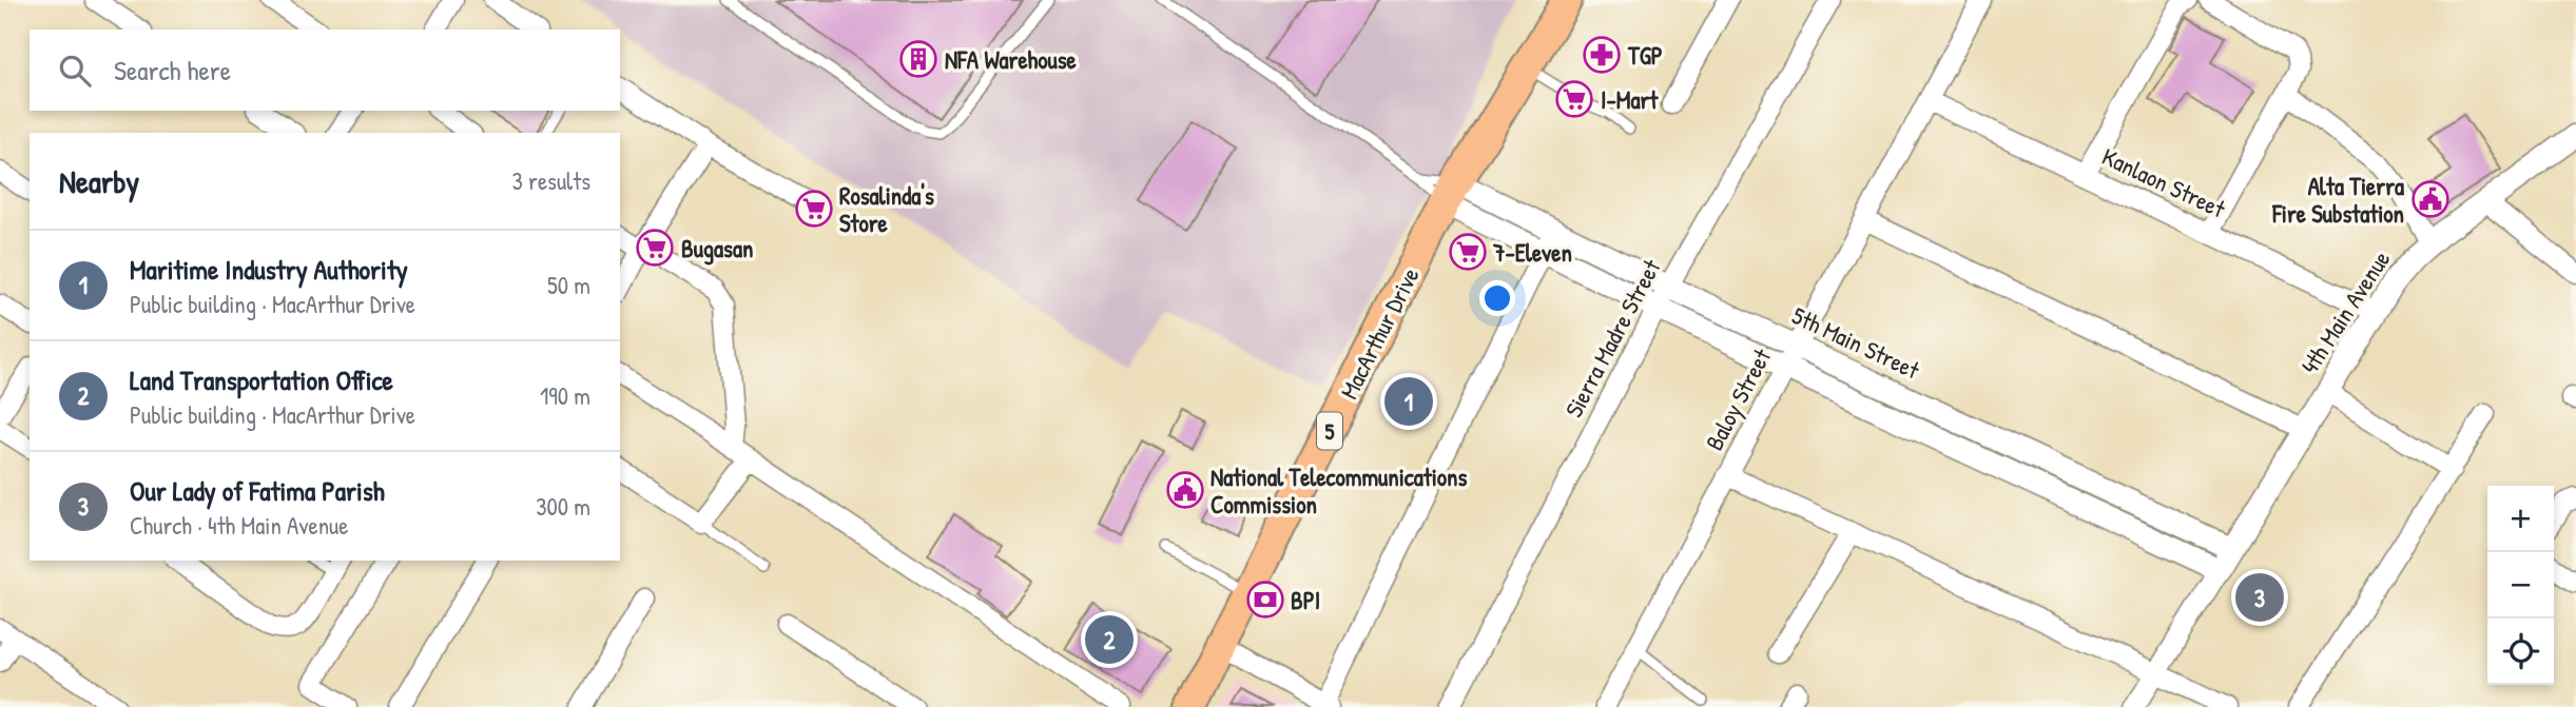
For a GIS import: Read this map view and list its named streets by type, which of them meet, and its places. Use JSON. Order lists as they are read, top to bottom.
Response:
{
  "streets": {
    "main road": ["MacArthur Drive", "5"],
    "street": [
      "Kanlaon Street",
      "4th Main Avenue",
      "Sierra Madre Street",
      "5th Main Street",
      "Baloy Street"
    ]
  },
  "crossings": [
    ["Kanlaon Street", "4th Main Avenue"],
    ["Kanlaon Street", "Baloy Street"],
    ["4th Main Avenue", "5th Main Street"],
    ["MacArthur Drive", "5th Main Street"],
    ["Sierra Madre Street", "5th Main Street"],
    ["5th Main Street", "Baloy Street"]
  ],
  "places": {
    "pharmacy": ["TGP"],
    "building": ["NFA Warehouse"],
    "supermarket": [
      "I-Mart",
      "Rosalinda's Store",
      "Bugasan",
      "7-Eleven"
    ],
    "public building": ["Alta Tierra Fire Substation", "National Telecommunications Commission"],
    "bank": ["BPI"]
  },
  "page": {
    "search": "Search here",
    "heading": ["Nearby", "3 results"],
    "list": [
      {
        "mark": "1",
        "name": "Maritime Industry Authority",
        "note": "Public building · MacArthur Drive",
        "value": "50 m"
      },
      {
        "mark": "2",
        "name": "Land Transportation Office",
        "note": "Public building · MacArthur Drive",
        "value": "190 m"
      },
      {
        "mark": "3",
        "name": "Our Lady of Fatima Parish",
        "note": "Church · 4th Main Avenue",
        "value": "300 m"
      }
    ],
    "pins": ["1", "3", "2"],
    "map_buttons": ["+", "−"]
  }
}
